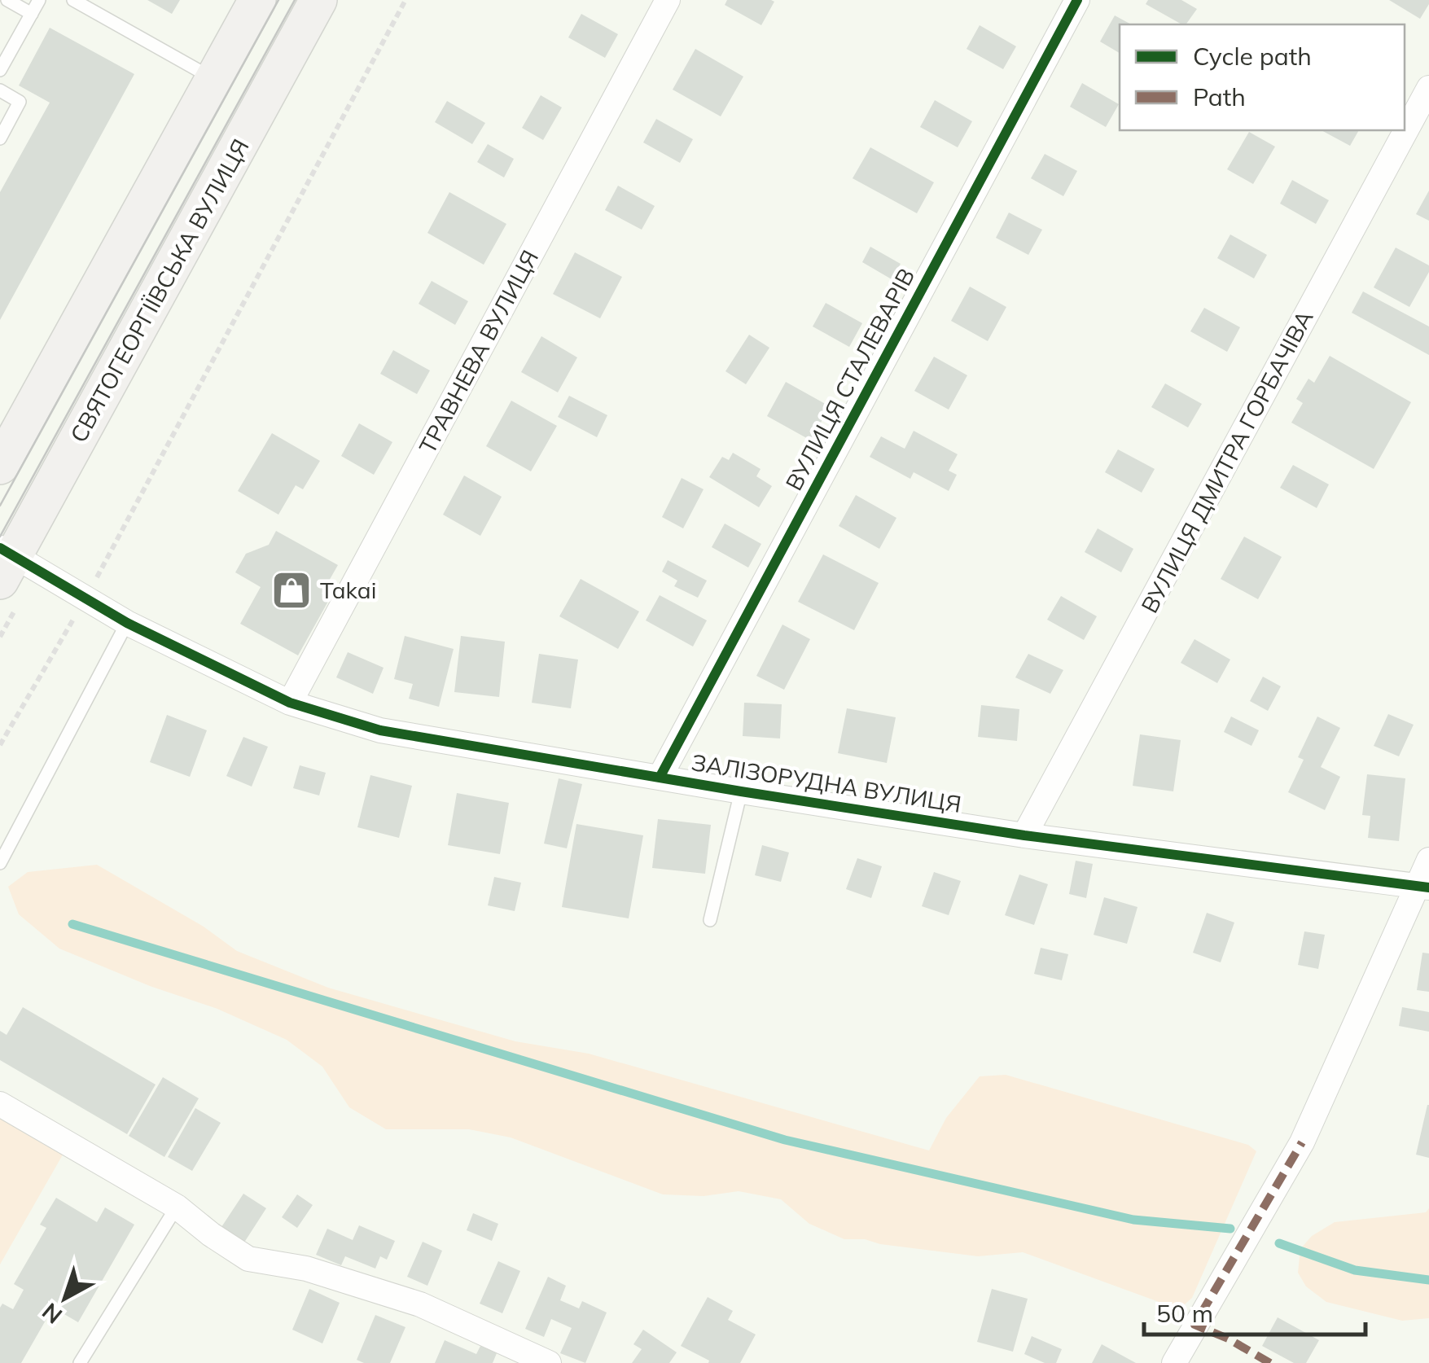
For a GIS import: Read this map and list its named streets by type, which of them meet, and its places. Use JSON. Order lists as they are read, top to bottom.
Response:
{
  "streets": {
    "main road": ["СВЯТОГЕОРГІЇВСЬКА ВУЛИЦЯ"],
    "street": [
      "ТРАВНЕВА ВУЛИЦЯ",
      "ВУЛИЦЯ СТАЛЕВАРІВ",
      "ВУЛИЦЯ ДМИТРА ГОРБАЧІВА",
      "ЗАЛІЗОРУДНА ВУЛИЦЯ"
    ]
  },
  "crossings": [
    ["СВЯТОГЕОРГІЇВСЬКА ВУЛИЦЯ", "ЗАЛІЗОРУДНА ВУЛИЦЯ"],
    ["ТРАВНЕВА ВУЛИЦЯ", "ЗАЛІЗОРУДНА ВУЛИЦЯ"],
    ["ВУЛИЦЯ СТАЛЕВАРІВ", "ЗАЛІЗОРУДНА ВУЛИЦЯ"],
    ["ВУЛИЦЯ ДМИТРА ГОРБАЧІВА", "ЗАЛІЗОРУДНА ВУЛИЦЯ"]
  ],
  "places": {
    "shop": ["Takai"]
  },
  "legend": ["Cycle path", "Path"],
  "scale_bar": "50 m",
  "north": "bottom left"
}
